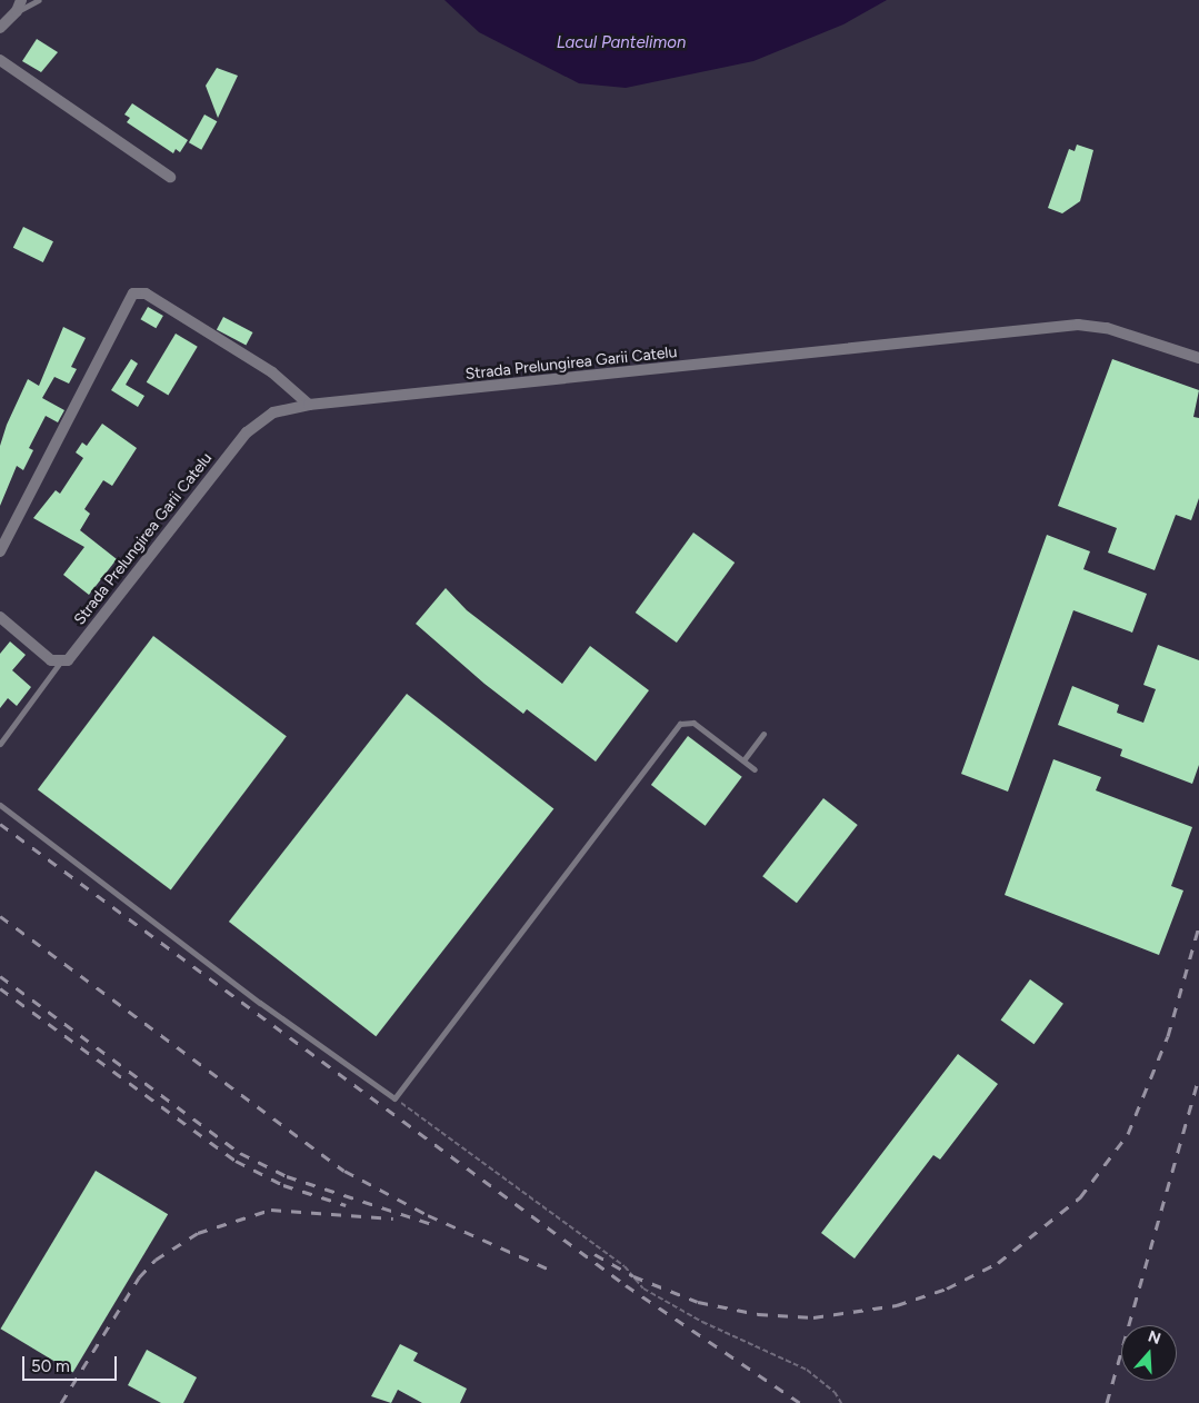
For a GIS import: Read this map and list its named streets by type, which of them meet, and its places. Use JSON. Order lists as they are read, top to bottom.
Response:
{
  "streets": {
    "street": ["Strada Prelungirea Garii Catelu"]
  },
  "water": ["Lacul Pantelimon"],
  "scale_bar": "50 m",
  "north": "top"
}
